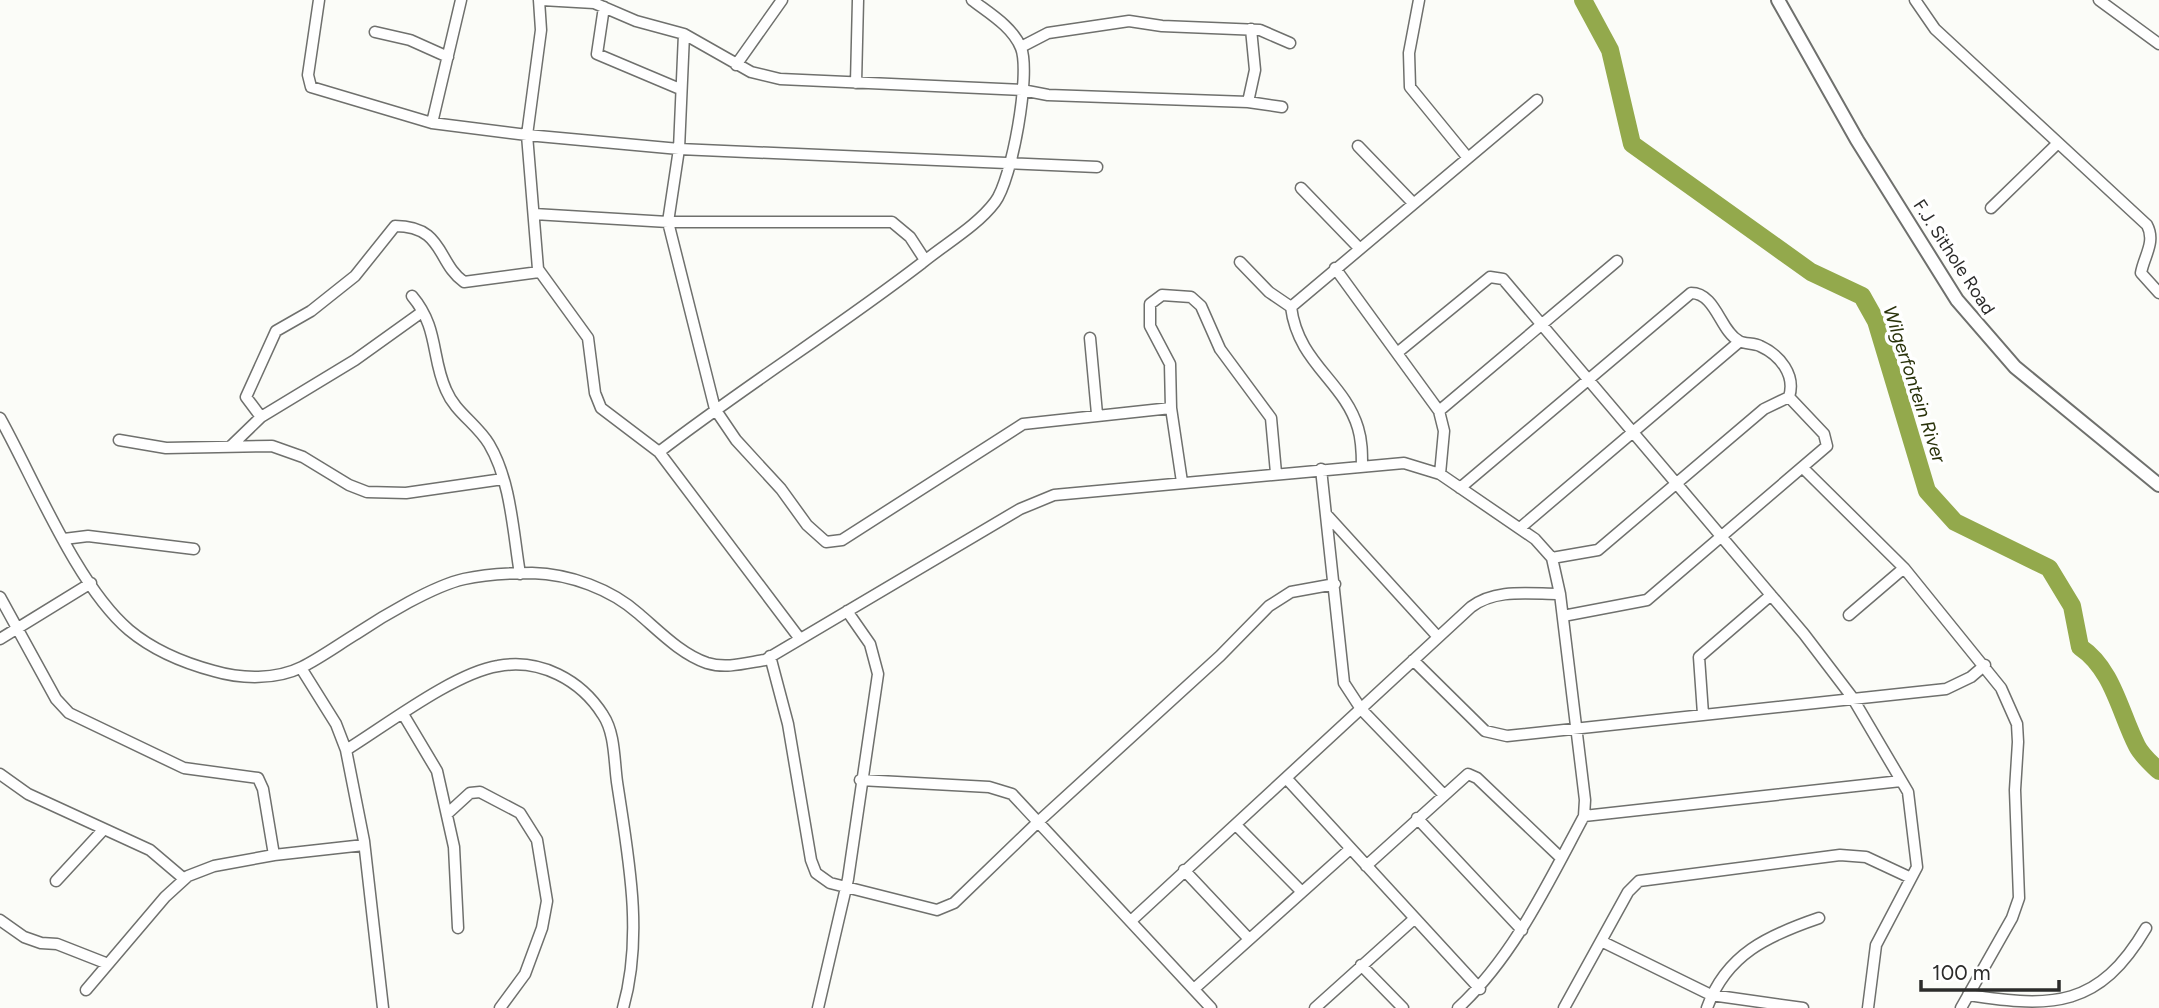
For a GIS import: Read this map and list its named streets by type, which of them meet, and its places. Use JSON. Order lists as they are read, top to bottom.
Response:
{
  "streets": {
    "street": ["F.J. Sithole Road"]
  },
  "water": ["Wilgerfontein River"],
  "scale_bar": "100 m"
}
